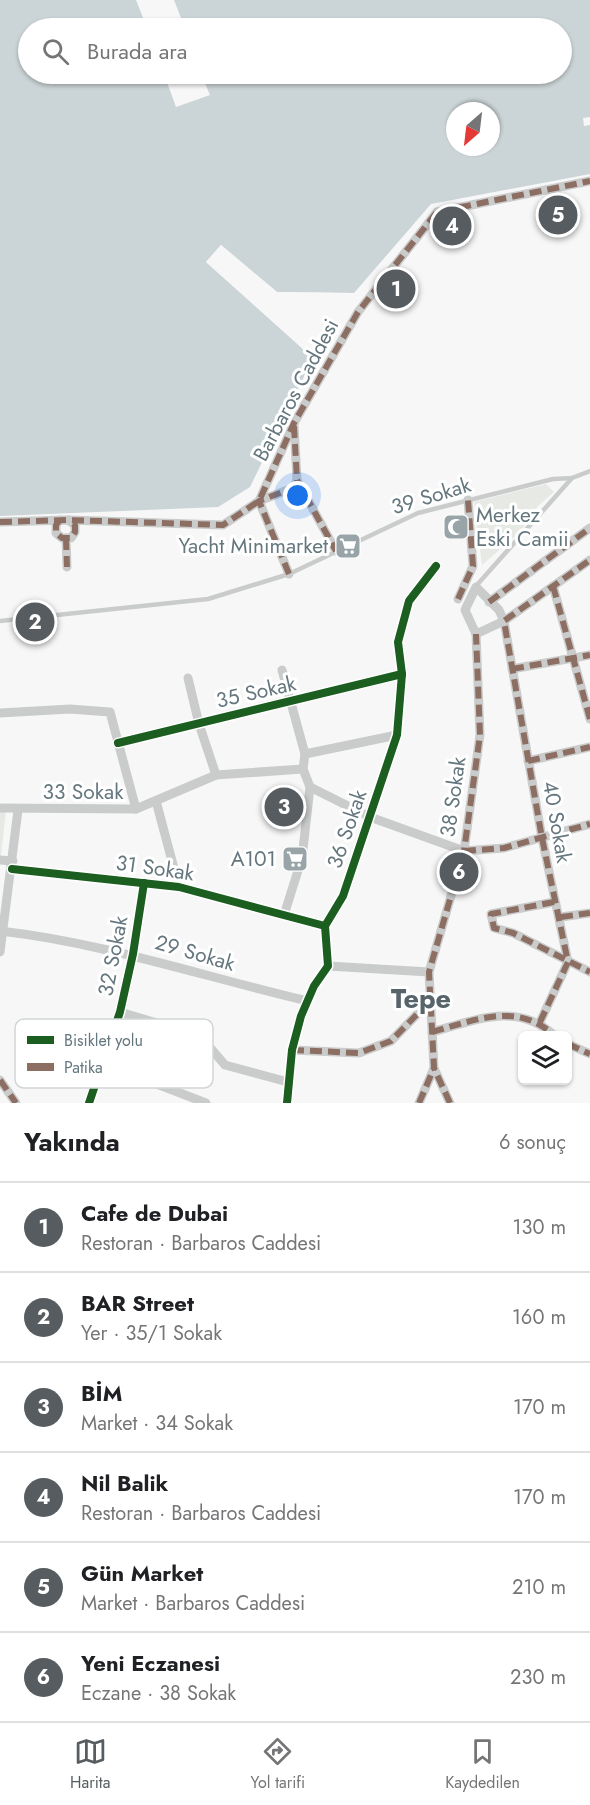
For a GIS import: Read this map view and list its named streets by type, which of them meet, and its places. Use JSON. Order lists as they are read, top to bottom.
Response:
{
  "streets": {
    "street": [
      "Barbaros Caddesi",
      "35 Sokak",
      "33 Sokak",
      "38 Sokak",
      "40 Sokak",
      "36 Sokak",
      "31 Sokak",
      "29 Sokak",
      "32 Sokak"
    ],
    "lane": ["39 Sokak"]
  },
  "crossings": [
    ["35 Sokak", "36 Sokak"],
    ["36 Sokak", "31 Sokak"],
    ["31 Sokak", "32 Sokak"],
    ["29 Sokak", "32 Sokak"]
  ],
  "districts": ["Tepe"],
  "places": {
    "mosque": ["Merkez Eski Camii"],
    "supermarket": ["Yacht Minimarket", "A101"]
  },
  "legend": ["Bisiklet yolu", "Patika"],
  "north": "bottom left",
  "page": {
    "search": "Burada ara",
    "pins": [
      "5",
      "4",
      "1",
      "2",
      "3",
      "6"
    ],
    "heading": ["Yakında", "6 sonuç"],
    "list": [
      {
        "mark": "1",
        "name": "Cafe de Dubai",
        "note": "Restoran · Barbaros Caddesi",
        "value": "130 m"
      },
      {
        "mark": "2",
        "name": "BAR Street",
        "note": "Yer · 35/1 Sokak",
        "value": "160 m"
      },
      {
        "mark": "3",
        "name": "BİM",
        "note": "Market · 34 Sokak",
        "value": "170 m"
      },
      {
        "mark": "4",
        "name": "Nil Balik",
        "note": "Restoran · Barbaros Caddesi",
        "value": "170 m"
      },
      {
        "mark": "5",
        "name": "Gün Market",
        "note": "Market · Barbaros Caddesi",
        "value": "210 m"
      },
      {
        "mark": "6",
        "name": "Yeni Eczanesi",
        "note": "Eczane · 38 Sokak",
        "value": "230 m"
      }
    ],
    "nav": ["Harita", "Yol tarifi", "Kaydedilen"]
  }
}
